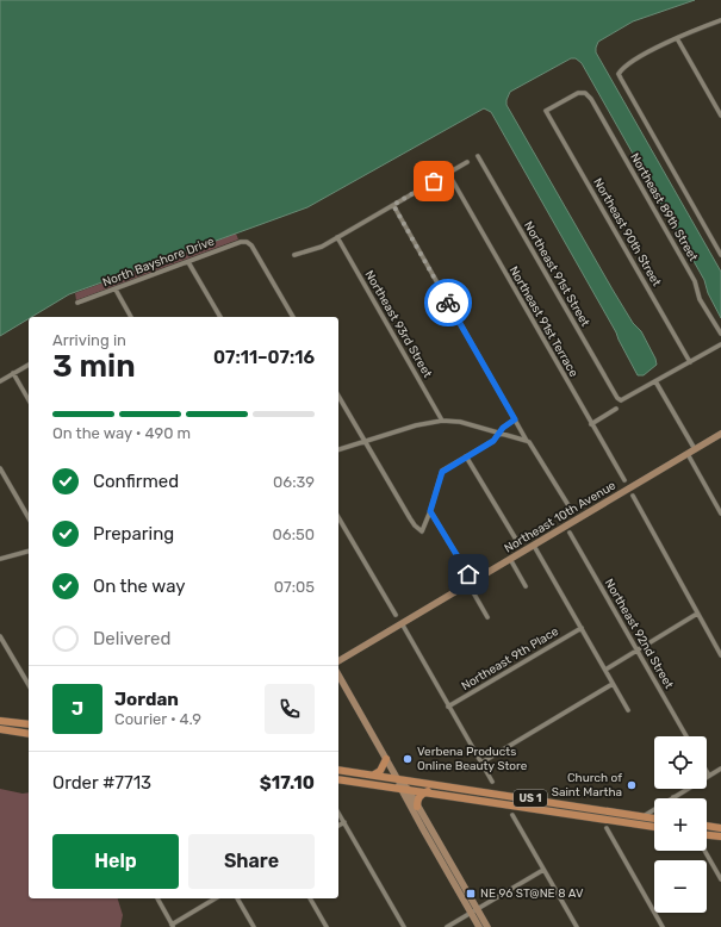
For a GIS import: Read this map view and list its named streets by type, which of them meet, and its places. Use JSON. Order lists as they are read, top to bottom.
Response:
{
  "streets": {
    "main road": ["US 1"],
    "street": [
      "Northeast 89th Street",
      "Northeast 90th Street",
      "North Bayshore Drive",
      "Northeast 91st Street",
      "Northeast 91st Terrace",
      "Northeast 93rd Street",
      "Northeast 10th Avenue",
      "Northeast 92nd Street",
      "Northeast 9th Place"
    ]
  },
  "crossings": [
    ["Northeast 89th Street", "Northeast 90th Street"]
  ],
  "places": {
    "other": ["Verbena Products Online Beauty Store", "Church of Saint Martha"],
    "transit": ["NE 96 ST@NE 8 AV"]
  },
  "page": {
    "heading": ["3 min", "Arriving in", "07:11–07:16"],
    "panel": [
      "Jordan",
      "Courier · 4.9",
      "Order #7713",
      "$17.10"
    ],
    "bar": "On the way · 490 m",
    "list": [
      ["Confirmed", "06:39"],
      ["Preparing", "06:50"],
      ["On the way", "07:05"],
      "Delivered"
    ],
    "round": "J",
    "map_buttons": ["+", "−"],
    "buttons": ["Help", "Share"]
  }
}
